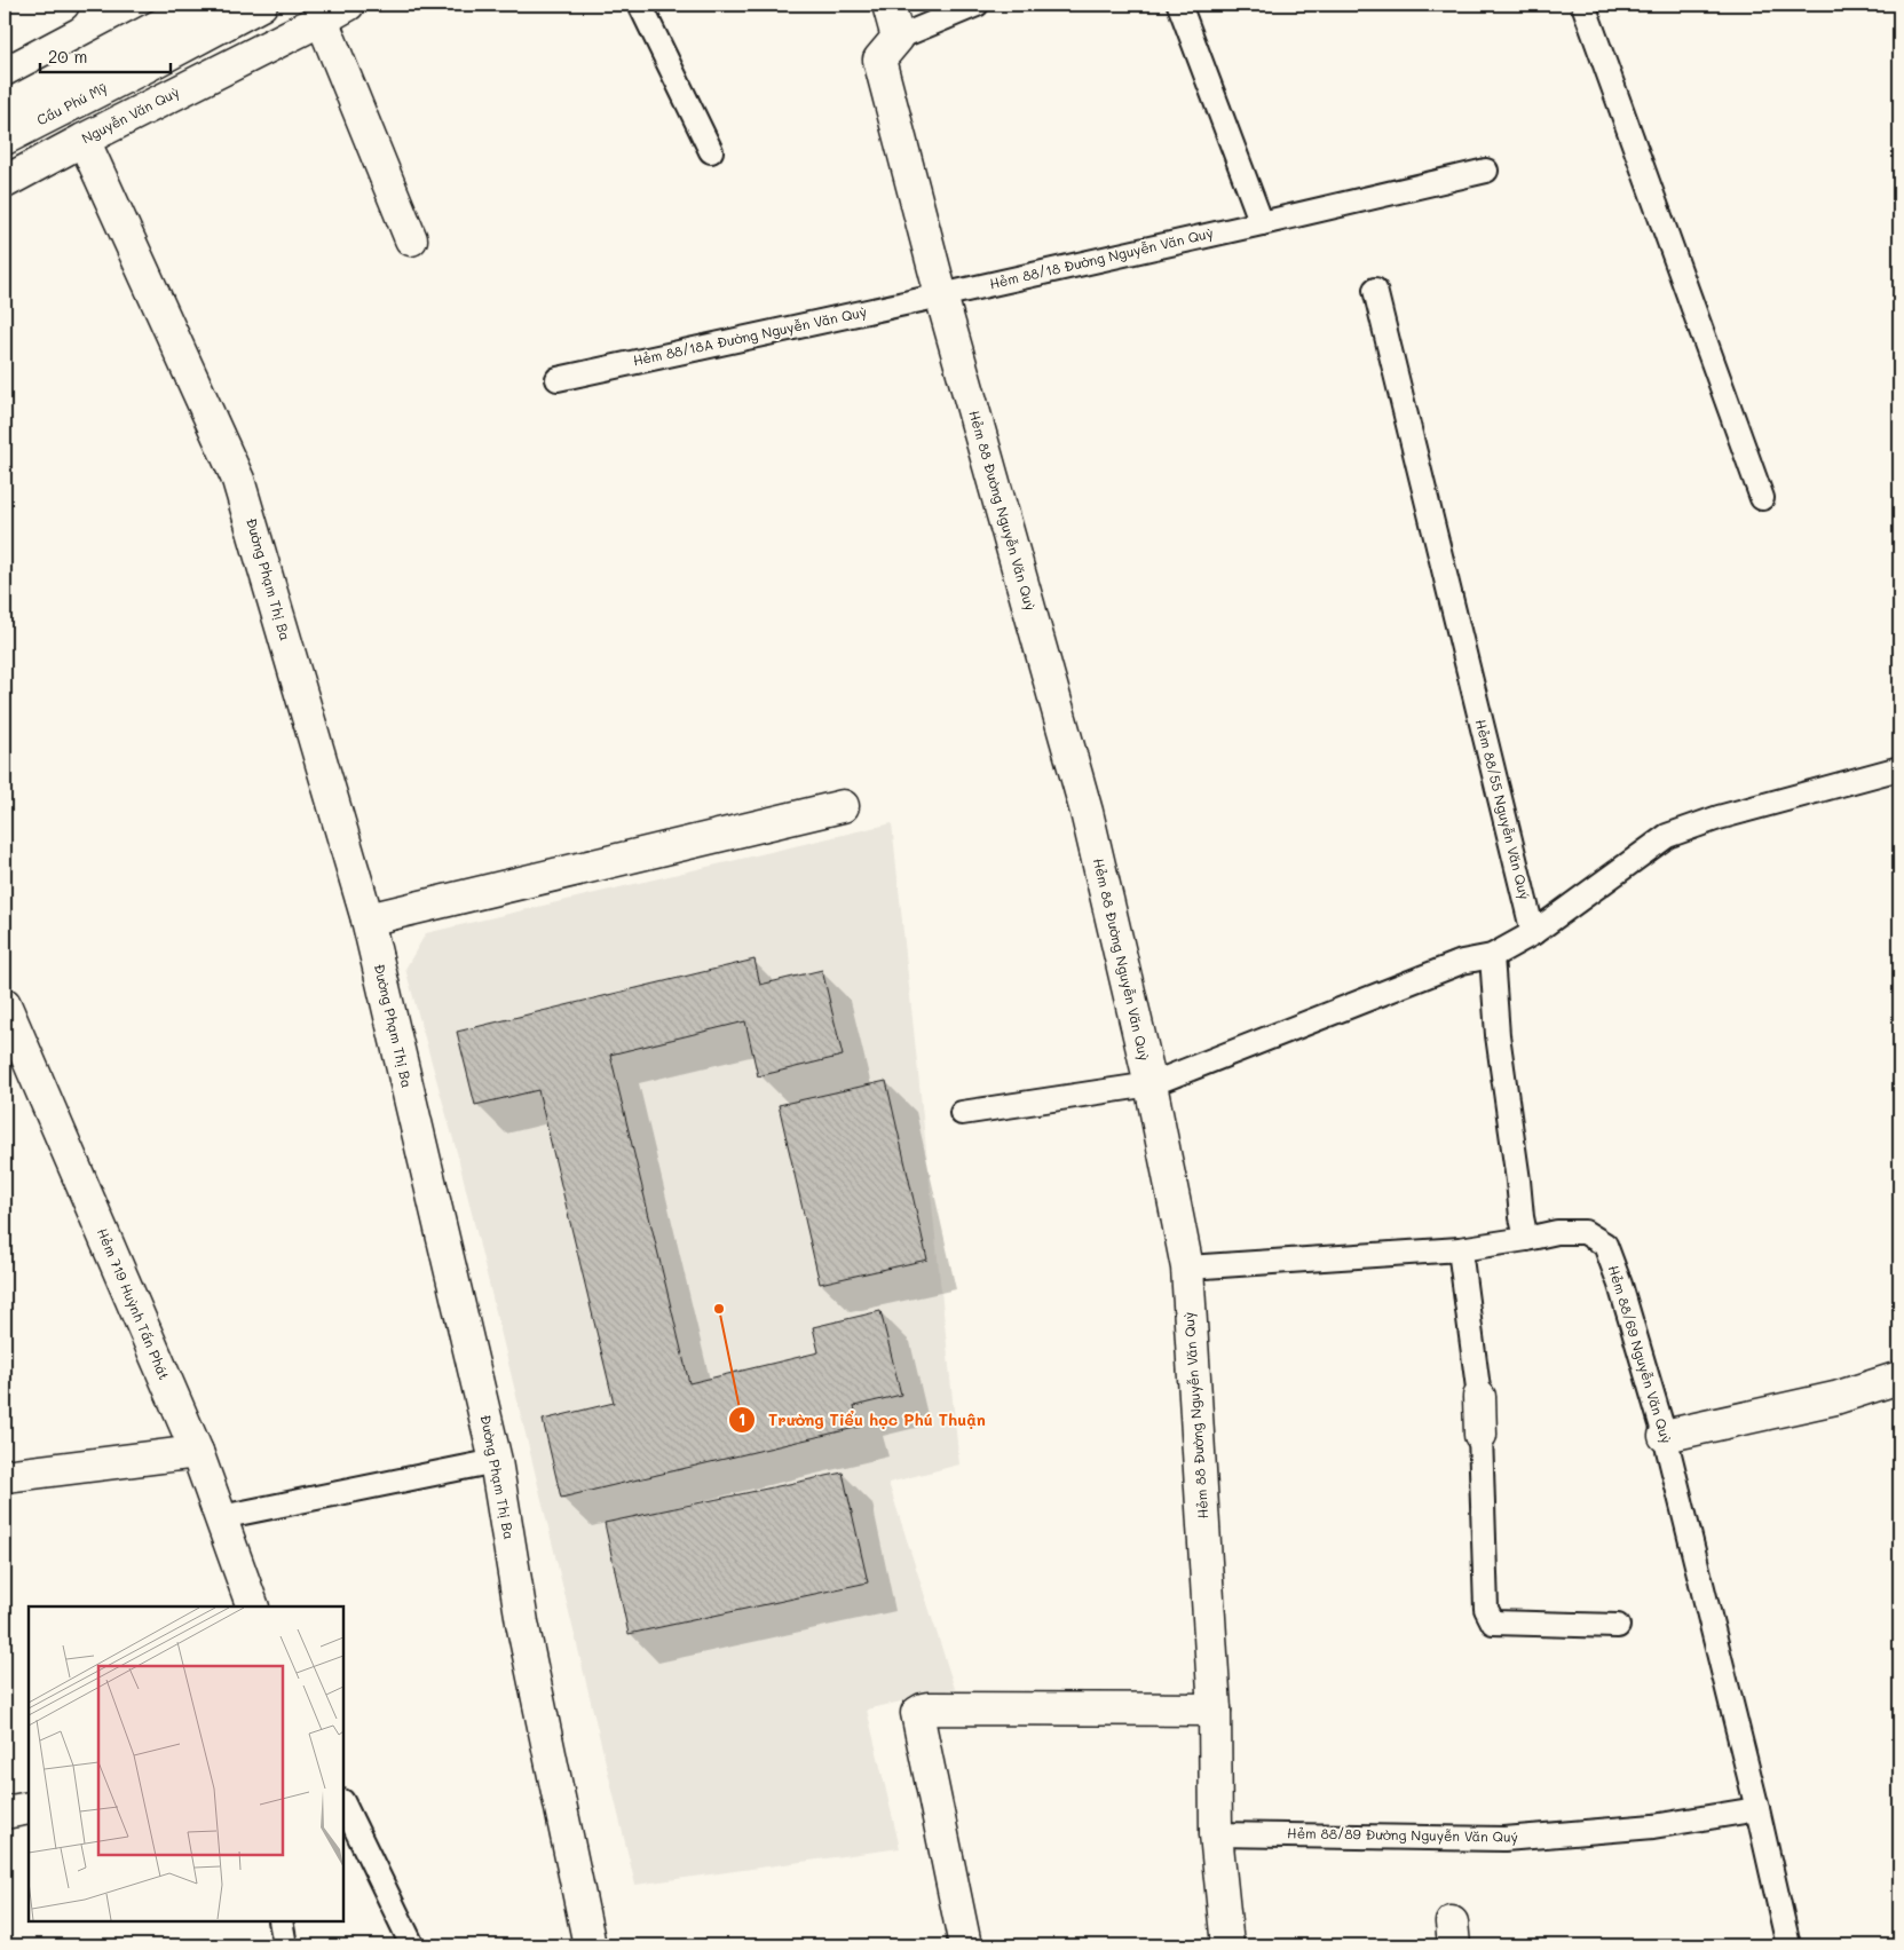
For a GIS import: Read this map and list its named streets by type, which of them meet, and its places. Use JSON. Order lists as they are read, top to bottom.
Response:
{
  "streets": {
    "main road": [
      "Cầu Phú Mỹ",
      "Nguyễn Văn Quỳ",
      "Hẻm 88 Đường Nguyễn Văn Quỳ",
      "Đường Phạm Thị Ba",
      "Hẻm 719 Huỳnh Tấn Phát"
    ],
    "lane": [
      "Hẻm 88/18 Đường Nguyễn Văn Quỳ",
      "Hẻm 88/18A Đường Nguyễn Văn Quỳ",
      "Hẻm 88/55 Nguyễn Văn Quý",
      "Hẻm 88/69 Nguyễn Văn Quỳ",
      "Hẻm 88/89 Đường Nguyễn Văn Quý"
    ]
  },
  "crossings": [
    ["Nguyễn Văn Quỳ", "Đường Phạm Thị Ba"],
    ["Hẻm 88/18 Đường Nguyễn Văn Quỳ", "Hẻm 88/18A Đường Nguyễn Văn Quỳ"],
    ["Hẻm 88/18 Đường Nguyễn Văn Quỳ", "Hẻm 88 Đường Nguyễn Văn Quỳ"],
    ["Hẻm 88/18A Đường Nguyễn Văn Quỳ", "Hẻm 88 Đường Nguyễn Văn Quỳ"],
    ["Hẻm 88 Đường Nguyễn Văn Quỳ", "Hẻm 88/69 Nguyễn Văn Quỳ"],
    ["Hẻm 88 Đường Nguyễn Văn Quỳ", "Hẻm 88/89 Đường Nguyễn Văn Quý"],
    ["Hẻm 88/69 Nguyễn Văn Quỳ", "Hẻm 88/89 Đường Nguyễn Văn Quý"]
  ],
  "places": ["Trường Tiểu học Phú Thuận"],
  "scale_bar": "20 m"
}
